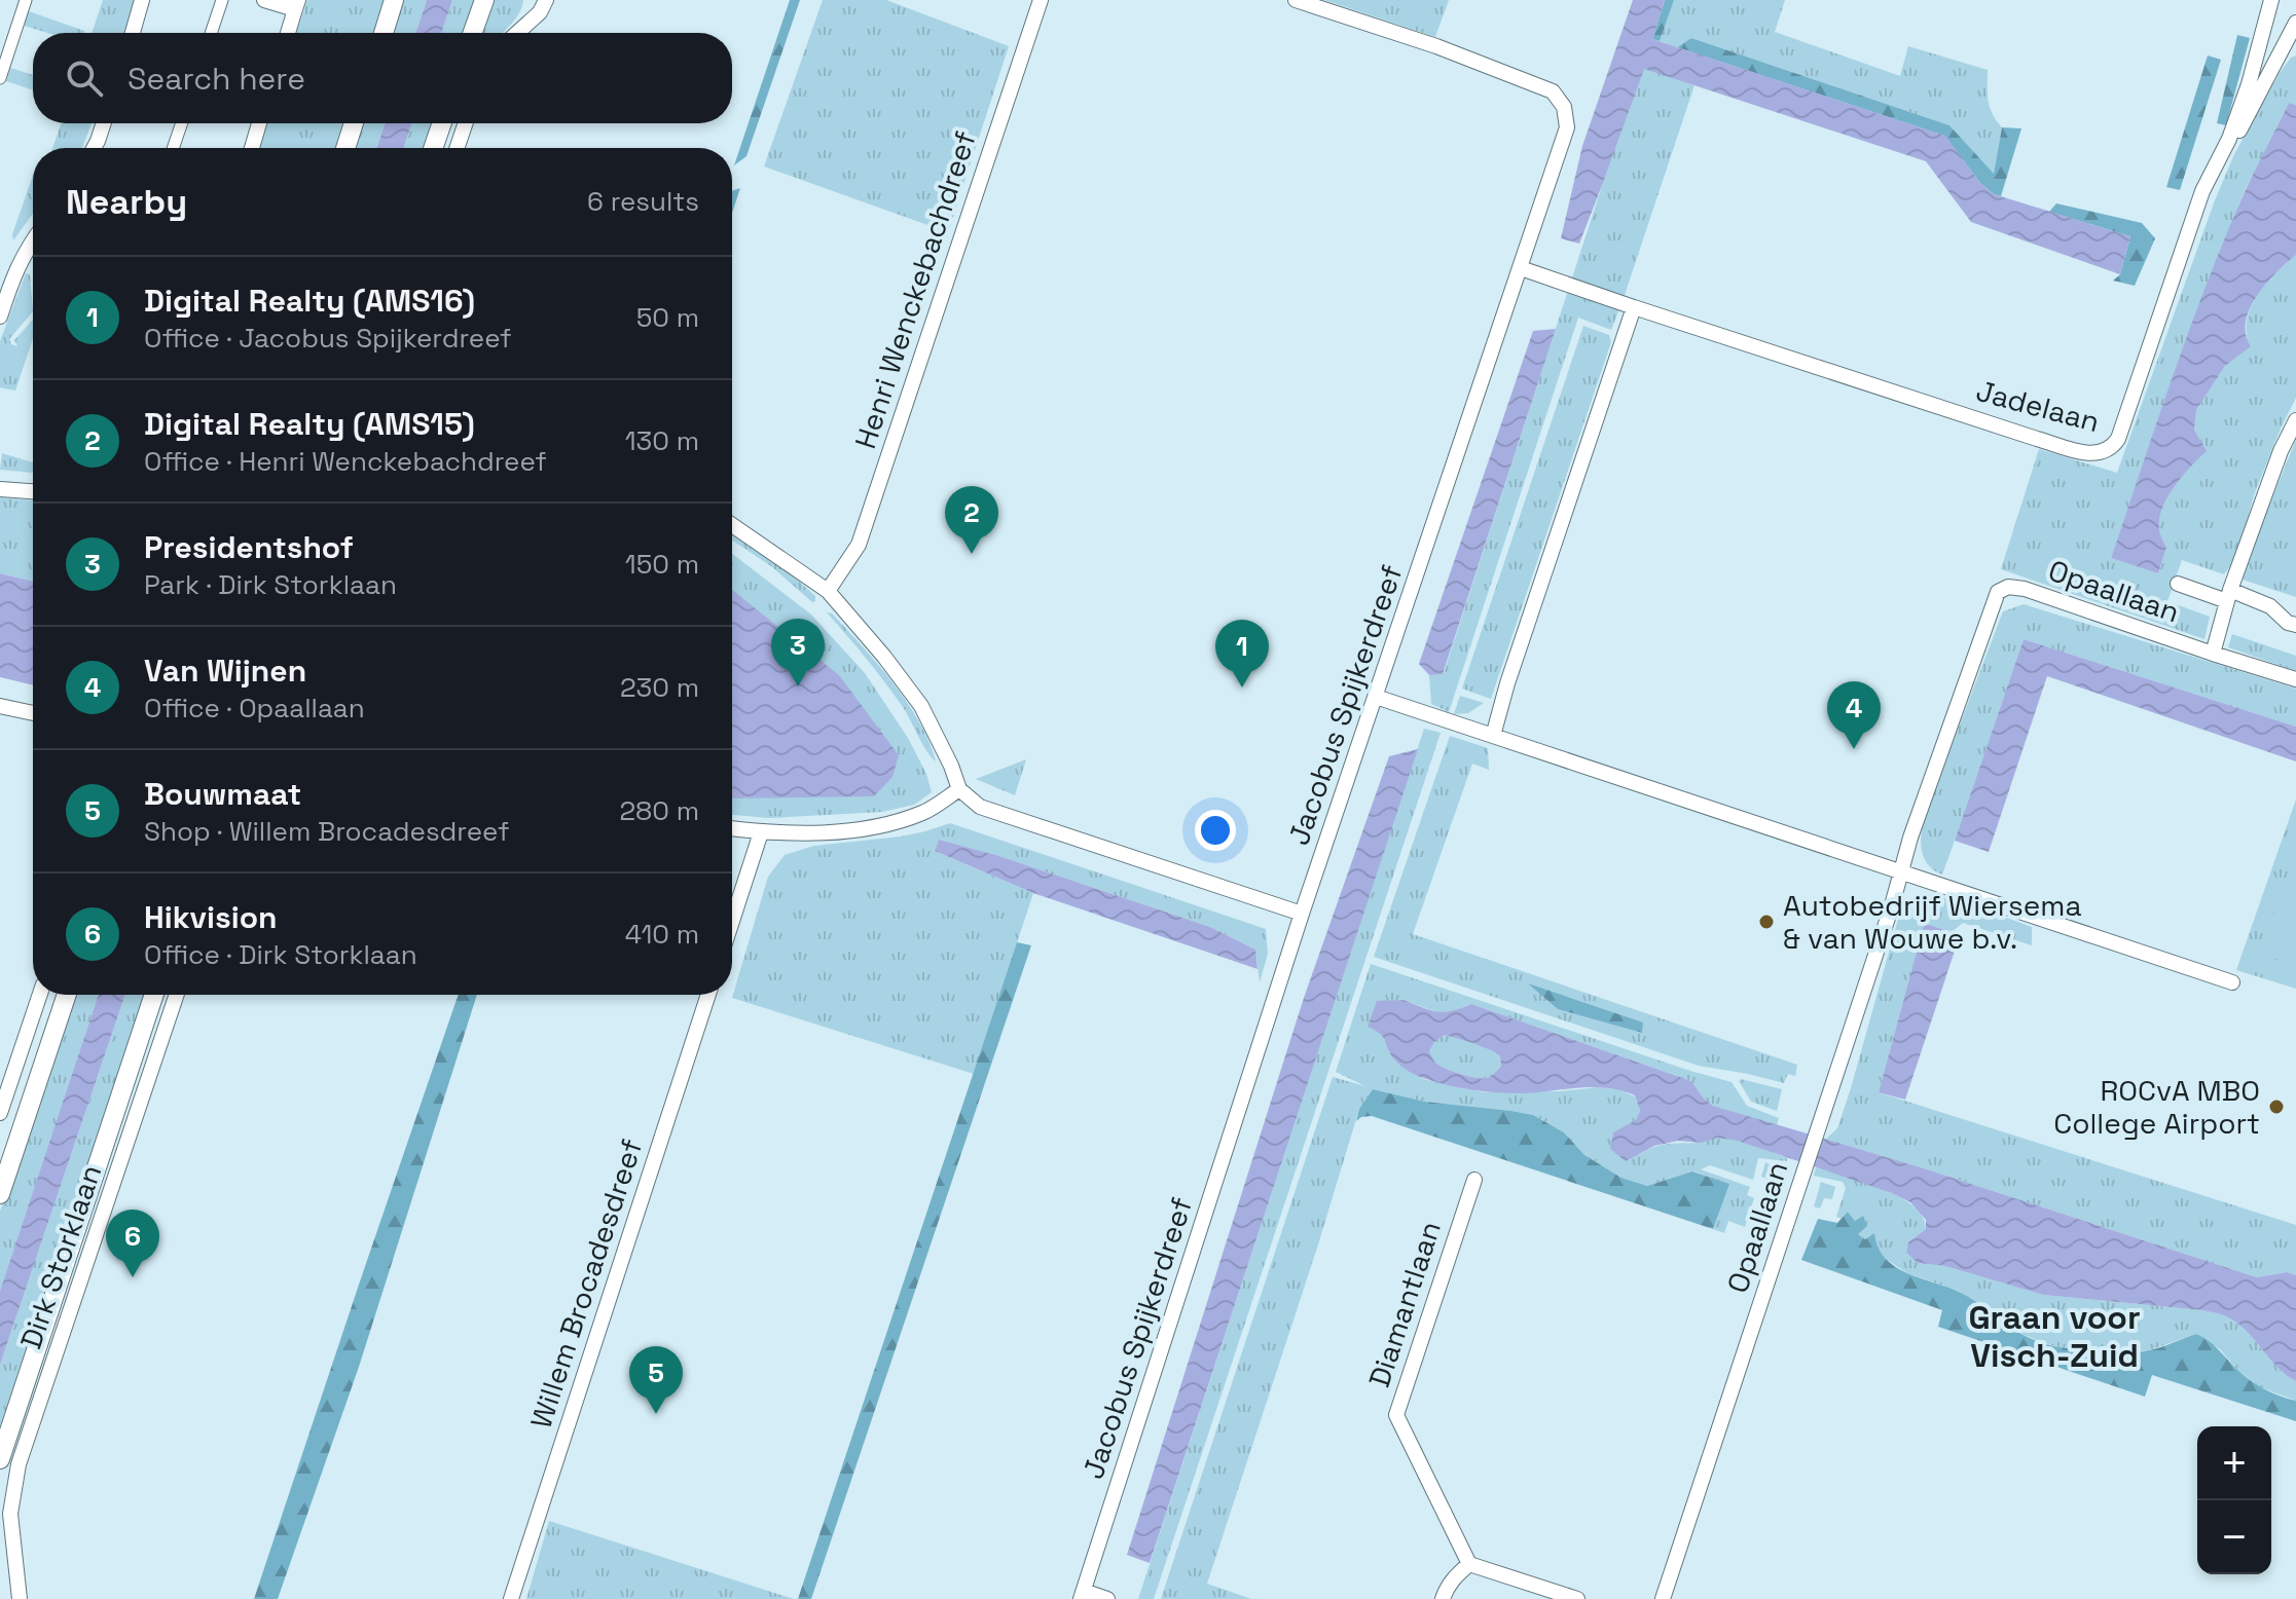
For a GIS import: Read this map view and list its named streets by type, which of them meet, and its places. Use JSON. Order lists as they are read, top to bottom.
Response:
{
  "streets": {
    "street": [
      "Henri Wenckebachdreef",
      "Jadelaan",
      "Opaallaan",
      "Jacobus Spijkerdreef",
      "Dirk Storklaan",
      "Willem Brocadesdreef",
      "Diamantlaan"
    ]
  },
  "crossings": [
    ["Jadelaan", "Jacobus Spijkerdreef"]
  ],
  "districts": ["Graan voor Visch-Zuid"],
  "places": ["Autobedrijf Wiersema & van Wouwe b.v.", "ROCvA MBO College Airport"],
  "page": {
    "search": "Search here",
    "heading": ["Nearby", "6 results"],
    "list": [
      {
        "mark": "1",
        "name": "Digital Realty (AMS16)",
        "note": "Office · Jacobus Spijkerdreef",
        "value": "50 m"
      },
      {
        "mark": "2",
        "name": "Digital Realty (AMS15)",
        "note": "Office · Henri Wenckebachdreef",
        "value": "130 m"
      },
      {
        "mark": "3",
        "name": "Presidentshof",
        "note": "Park · Dirk Storklaan",
        "value": "150 m"
      },
      {
        "mark": "4",
        "name": "Van Wijnen",
        "note": "Office · Opaallaan",
        "value": "230 m"
      },
      {
        "mark": "5",
        "name": "Bouwmaat",
        "note": "Shop · Willem Brocadesdreef",
        "value": "280 m"
      },
      {
        "mark": "6",
        "name": "Hikvision",
        "note": "Office · Dirk Storklaan",
        "value": "410 m"
      }
    ],
    "pins": [
      "2",
      "3",
      "1",
      "4",
      "6",
      "5"
    ],
    "map_buttons": ["+", "−"]
  }
}
